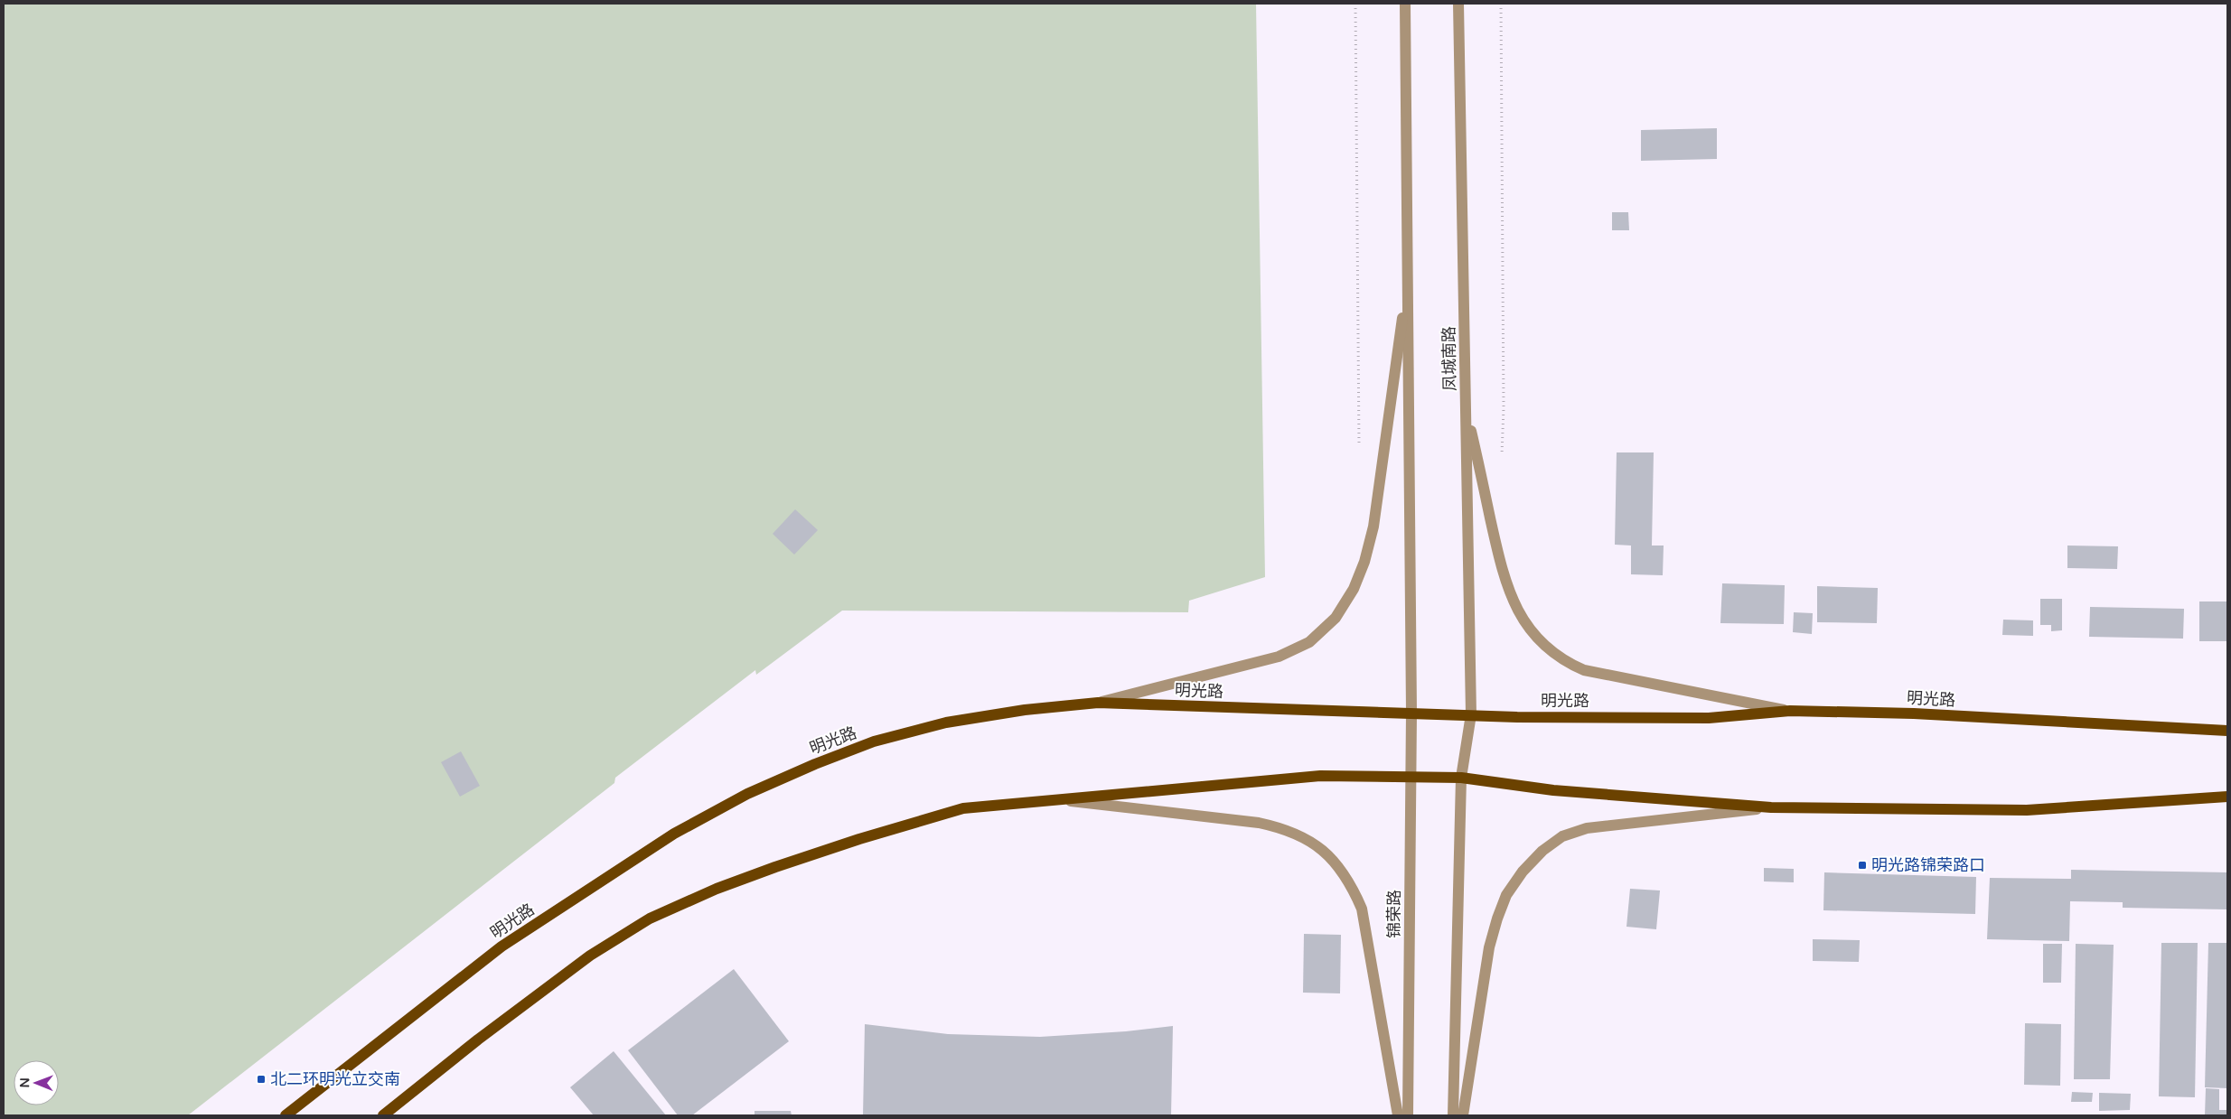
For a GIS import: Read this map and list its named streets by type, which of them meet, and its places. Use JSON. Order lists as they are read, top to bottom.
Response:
{
  "streets": {
    "main road": ["明光路"],
    "street": ["凤城南路", "锦荣路"]
  },
  "crossings": [
    ["凤城南路", "明光路"],
    ["明光路", "锦荣路"]
  ],
  "places": {
    "transit": ["明光路锦荣路口", "北二环明光立交南"]
  },
  "north": "left"
}
